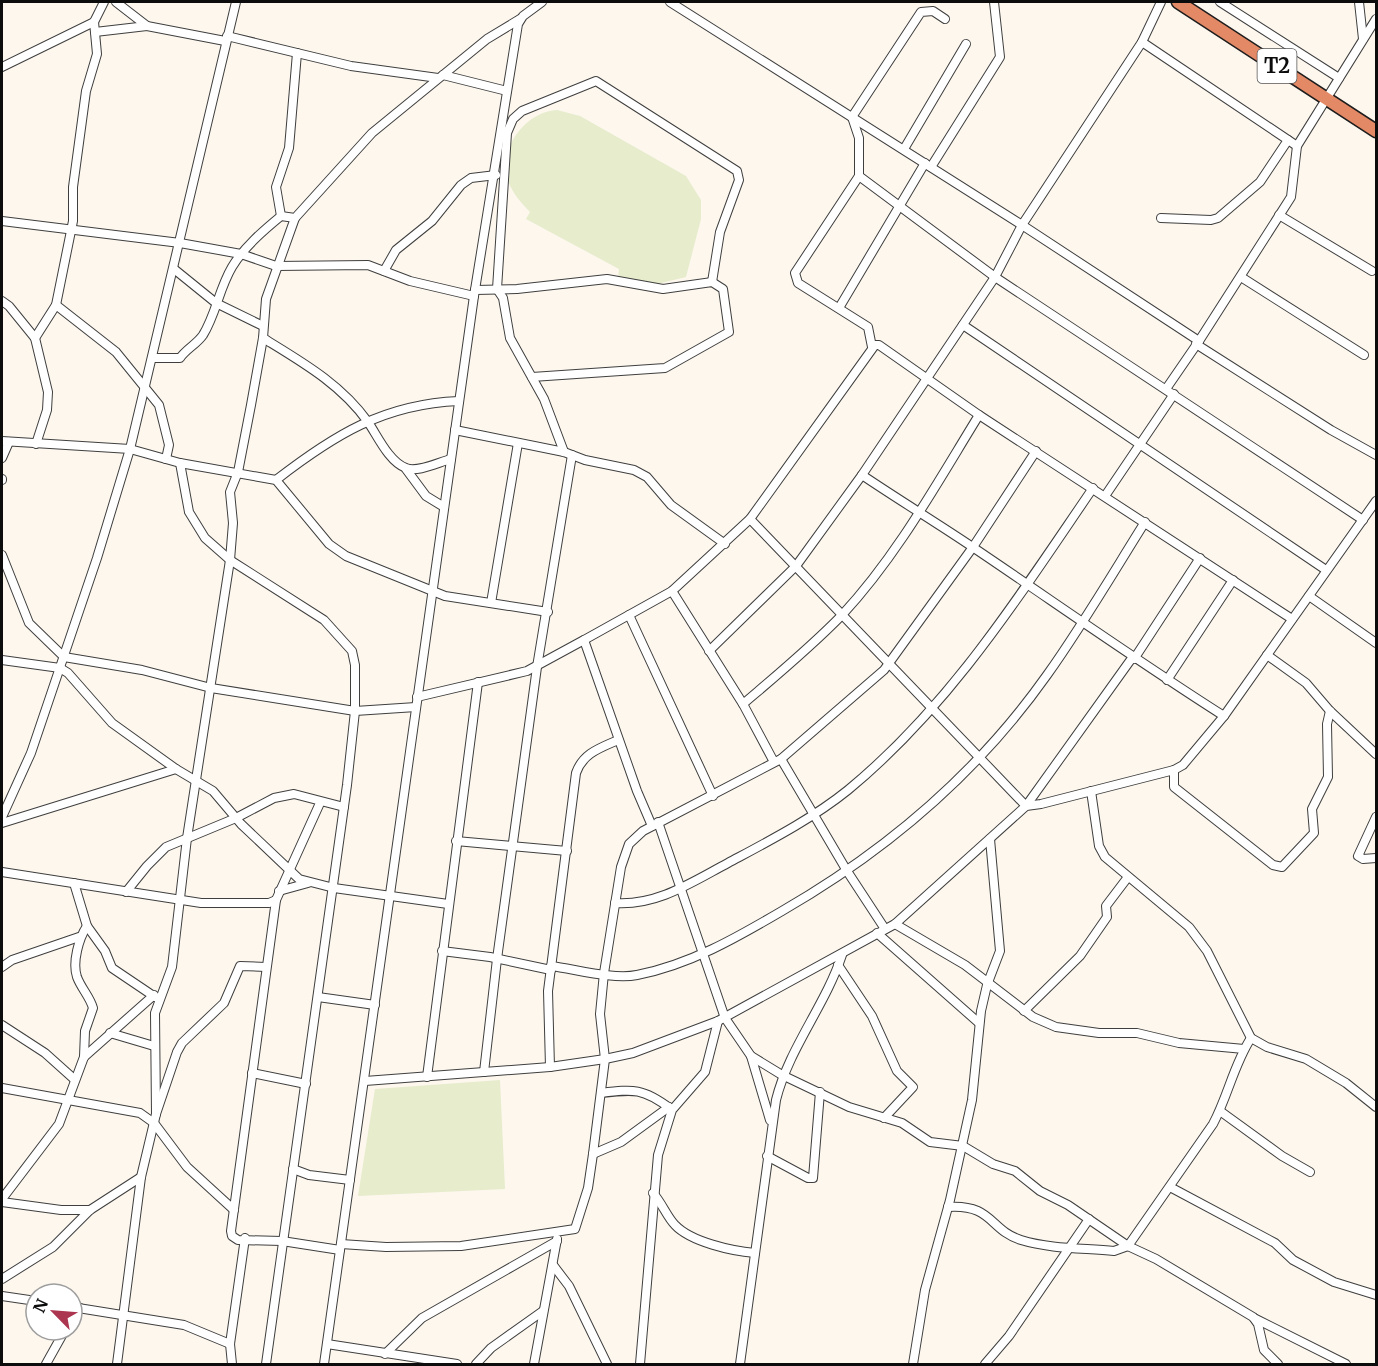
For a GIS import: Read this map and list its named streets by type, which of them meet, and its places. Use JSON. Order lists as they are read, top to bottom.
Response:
{
  "streets": {
    "highway": ["T2"]
  },
  "north": "top left"
}
